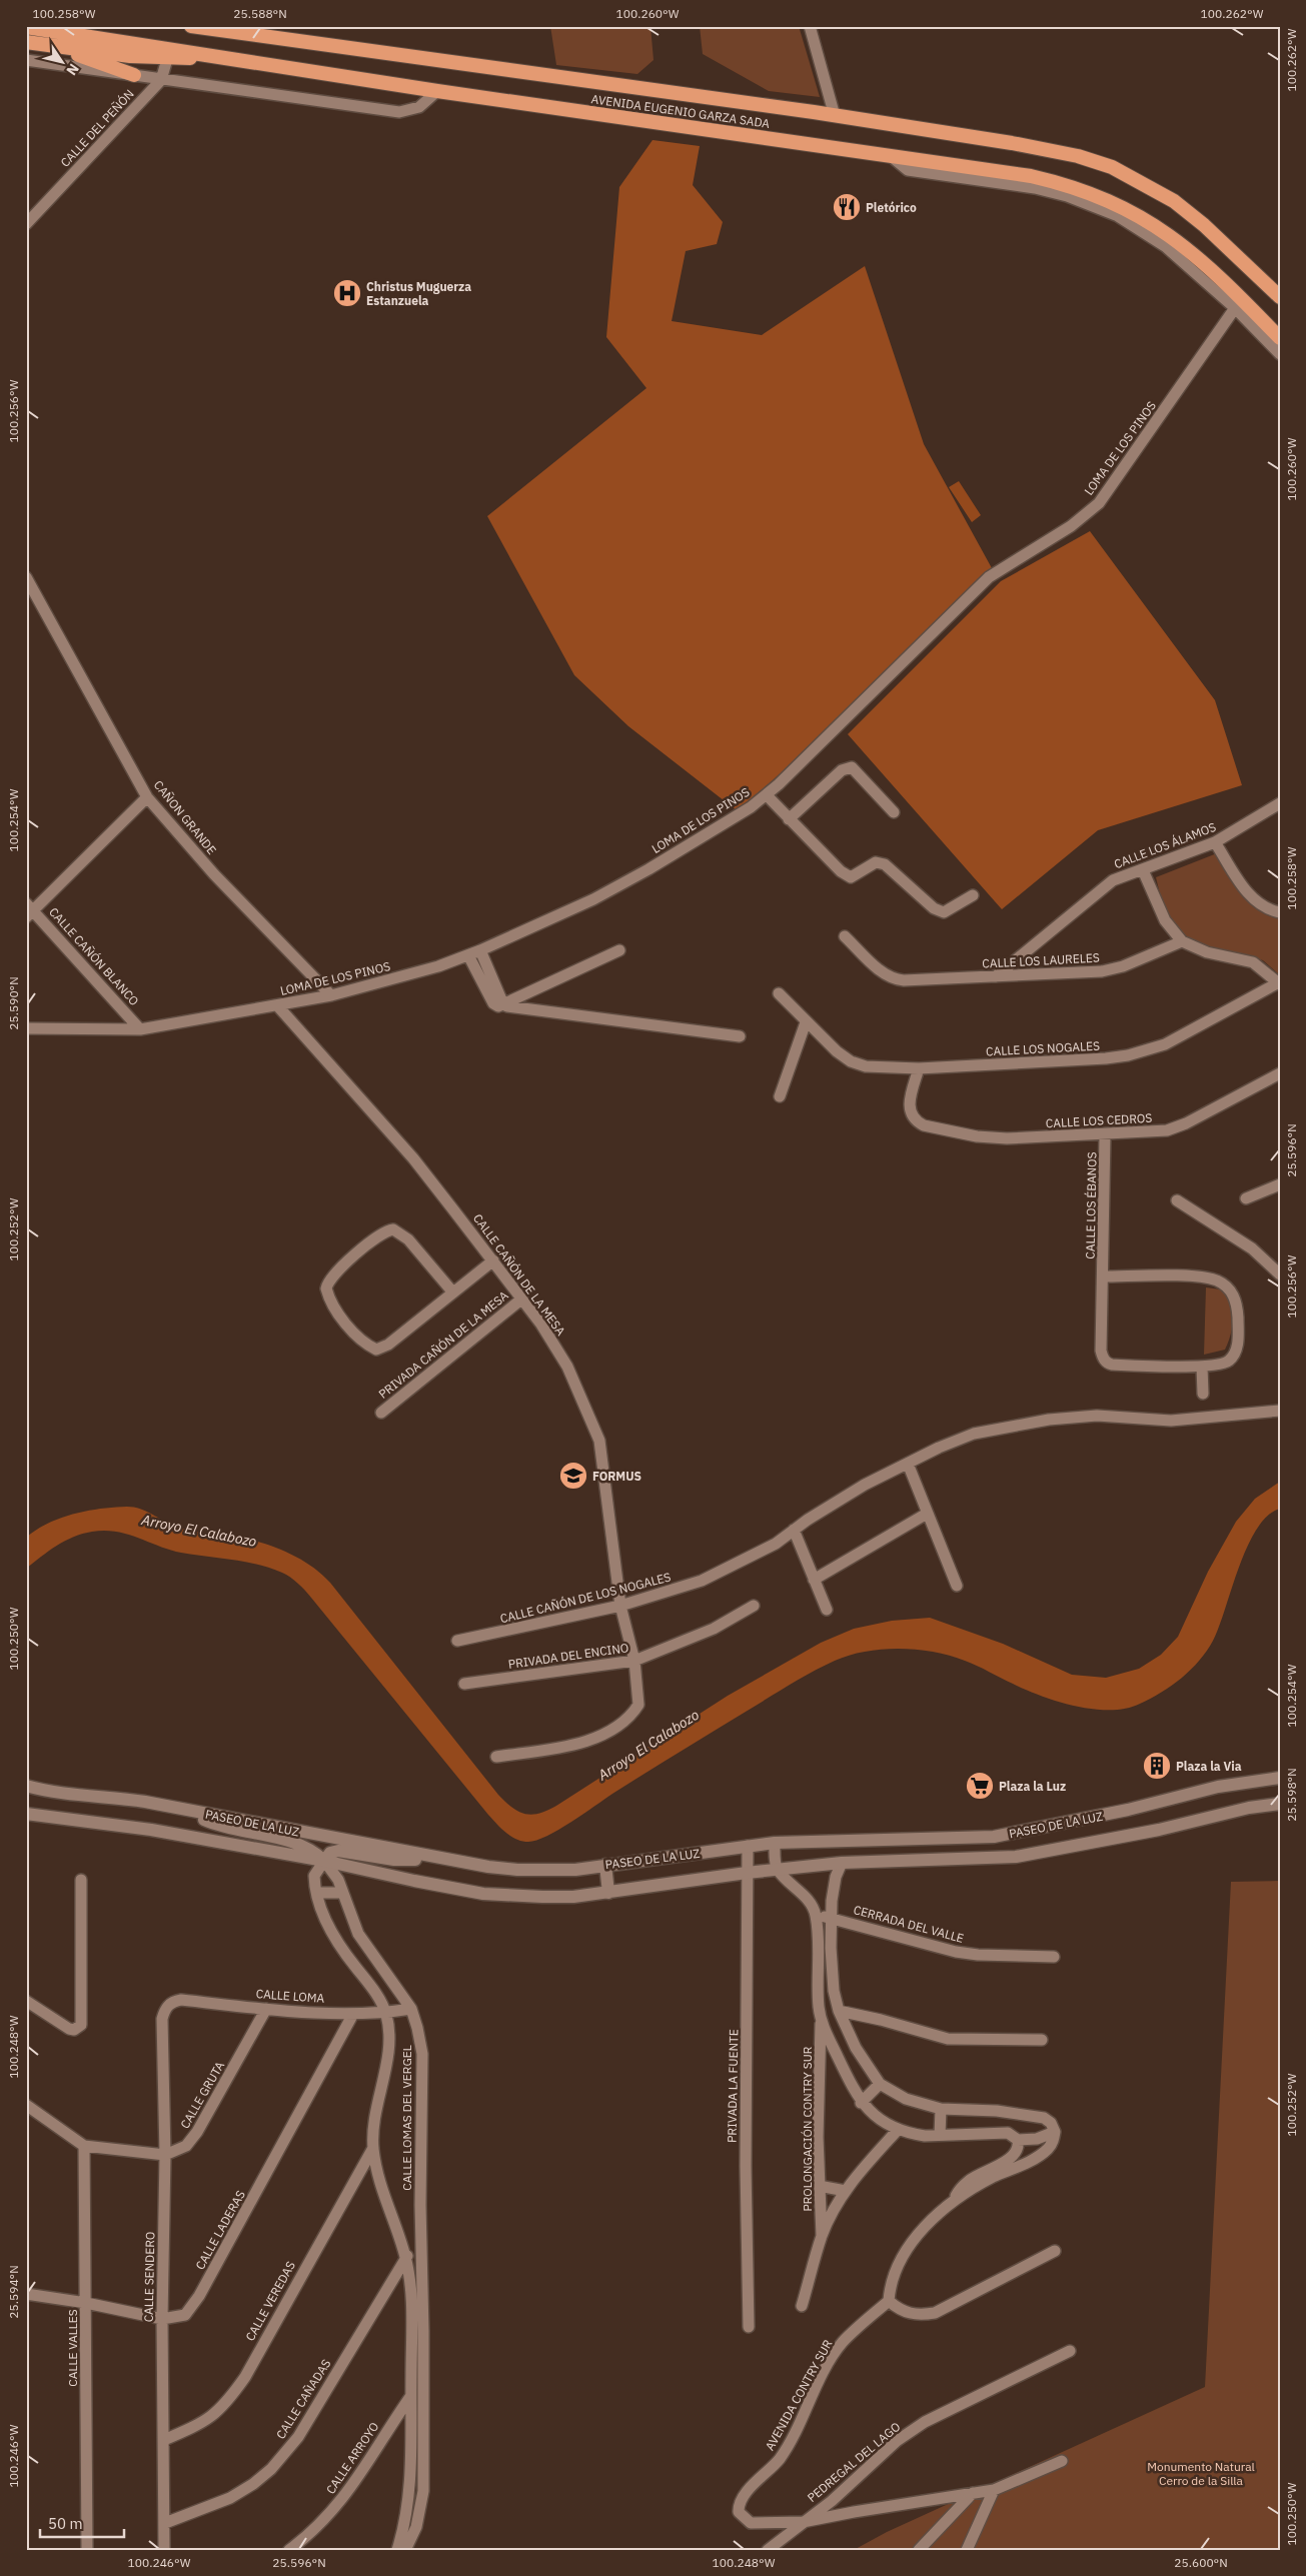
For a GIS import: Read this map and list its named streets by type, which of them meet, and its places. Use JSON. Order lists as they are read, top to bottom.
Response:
{
  "streets": {
    "highway": ["AVENIDA EUGENIO GARZA SADA"],
    "street": [
      "CALLE DEL PEÑÓN",
      "LOMA DE LOS PINOS",
      "CAÑON GRANDE",
      "CALLE LOS ÁLAMOS",
      "CALLE CAÑÓN BLANCO",
      "CALLE LOS LAURELES",
      "CALLE LOS NOGALES",
      "CALLE LOS CEDROS",
      "CALLE LOS ÉBANOS",
      "CALLE CAÑÓN DE LA MESA",
      "PRIVADA CAÑÓN DE LA MESA",
      "CALLE CAÑÓN DE LOS NOGALES",
      "PRIVADA DEL ENCINO",
      "PASEO DE LA LUZ",
      "CERRADA DEL VALLE",
      "CALLE LOMA",
      "PRIVADA LA FUENTE",
      "CALLE GRUTA",
      "CALLE LOMAS DEL VERGEL",
      "PROLONGACIÓN CONTRY SUR",
      "CALLE LADERAS",
      "CALLE SENDERO",
      "CALLE VEREDAS",
      "CALLE VALLES",
      "AVENIDA CONTRY SUR",
      "CALLE CAÑADAS",
      "CALLE ARROYO",
      "PEDREGAL DEL LAGO"
    ]
  },
  "crossings": [
    ["LOMA DE LOS PINOS", "CAÑON GRANDE"],
    ["LOMA DE LOS PINOS", "CALLE CAÑÓN BLANCO"],
    ["LOMA DE LOS PINOS", "CALLE CAÑÓN DE LA MESA"],
    ["CALLE LOS ÁLAMOS", "CALLE LOS LAURELES"],
    ["CALLE LOS NOGALES", "CALLE LOS CEDROS"],
    ["CALLE LOS CEDROS", "CALLE LOS ÉBANOS"],
    ["CALLE CAÑÓN DE LA MESA", "PRIVADA CAÑÓN DE LA MESA"],
    ["CALLE CAÑÓN DE LA MESA", "CALLE CAÑÓN DE LOS NOGALES"],
    ["CALLE CAÑÓN DE LA MESA", "PRIVADA DEL ENCINO"],
    ["PASEO DE LA LUZ", "PRIVADA LA FUENTE"],
    ["PASEO DE LA LUZ", "CALLE LOMAS DEL VERGEL"],
    ["CALLE LOMA", "CALLE GRUTA"],
    ["CALLE LOMA", "CALLE LOMAS DEL VERGEL"],
    ["CALLE LOMA", "CALLE LADERAS"],
    ["CALLE LOMA", "CALLE SENDERO"],
    ["CALLE GRUTA", "CALLE SENDERO"],
    ["CALLE LOMAS DEL VERGEL", "CALLE VEREDAS"],
    ["CALLE LOMAS DEL VERGEL", "CALLE CAÑADAS"],
    ["CALLE LOMAS DEL VERGEL", "CALLE ARROYO"],
    ["CALLE LADERAS", "CALLE SENDERO"],
    ["CALLE LADERAS", "CALLE VALLES"],
    ["CALLE SENDERO", "CALLE VEREDAS"],
    ["CALLE SENDERO", "CALLE CAÑADAS"],
    ["AVENIDA CONTRY SUR", "PEDREGAL DEL LAGO"]
  ],
  "water": ["Arroyo El Calabozo"],
  "parks": ["Monumento Natural Cerro de la Silla"],
  "places": {
    "restaurant": ["Pletórico"],
    "hospital": ["Christus Muguerza Estanzuela"],
    "school or university": ["FORMUS"],
    "building": ["Plaza la Via"],
    "supermarket": ["Plaza la Luz"]
  },
  "scale_bar": "50 m",
  "north": "bottom right",
  "coordinates": [
    "100.258°W",
    "25.588°N",
    "100.260°W",
    "100.262°W",
    "100.256°W",
    "100.254°W",
    "25.590°N",
    "25.596°N",
    "100.252°W",
    "100.250°W",
    "25.598°N",
    "100.248°W",
    "25.594°N",
    "100.246°W",
    "25.600°N"
  ]
}
